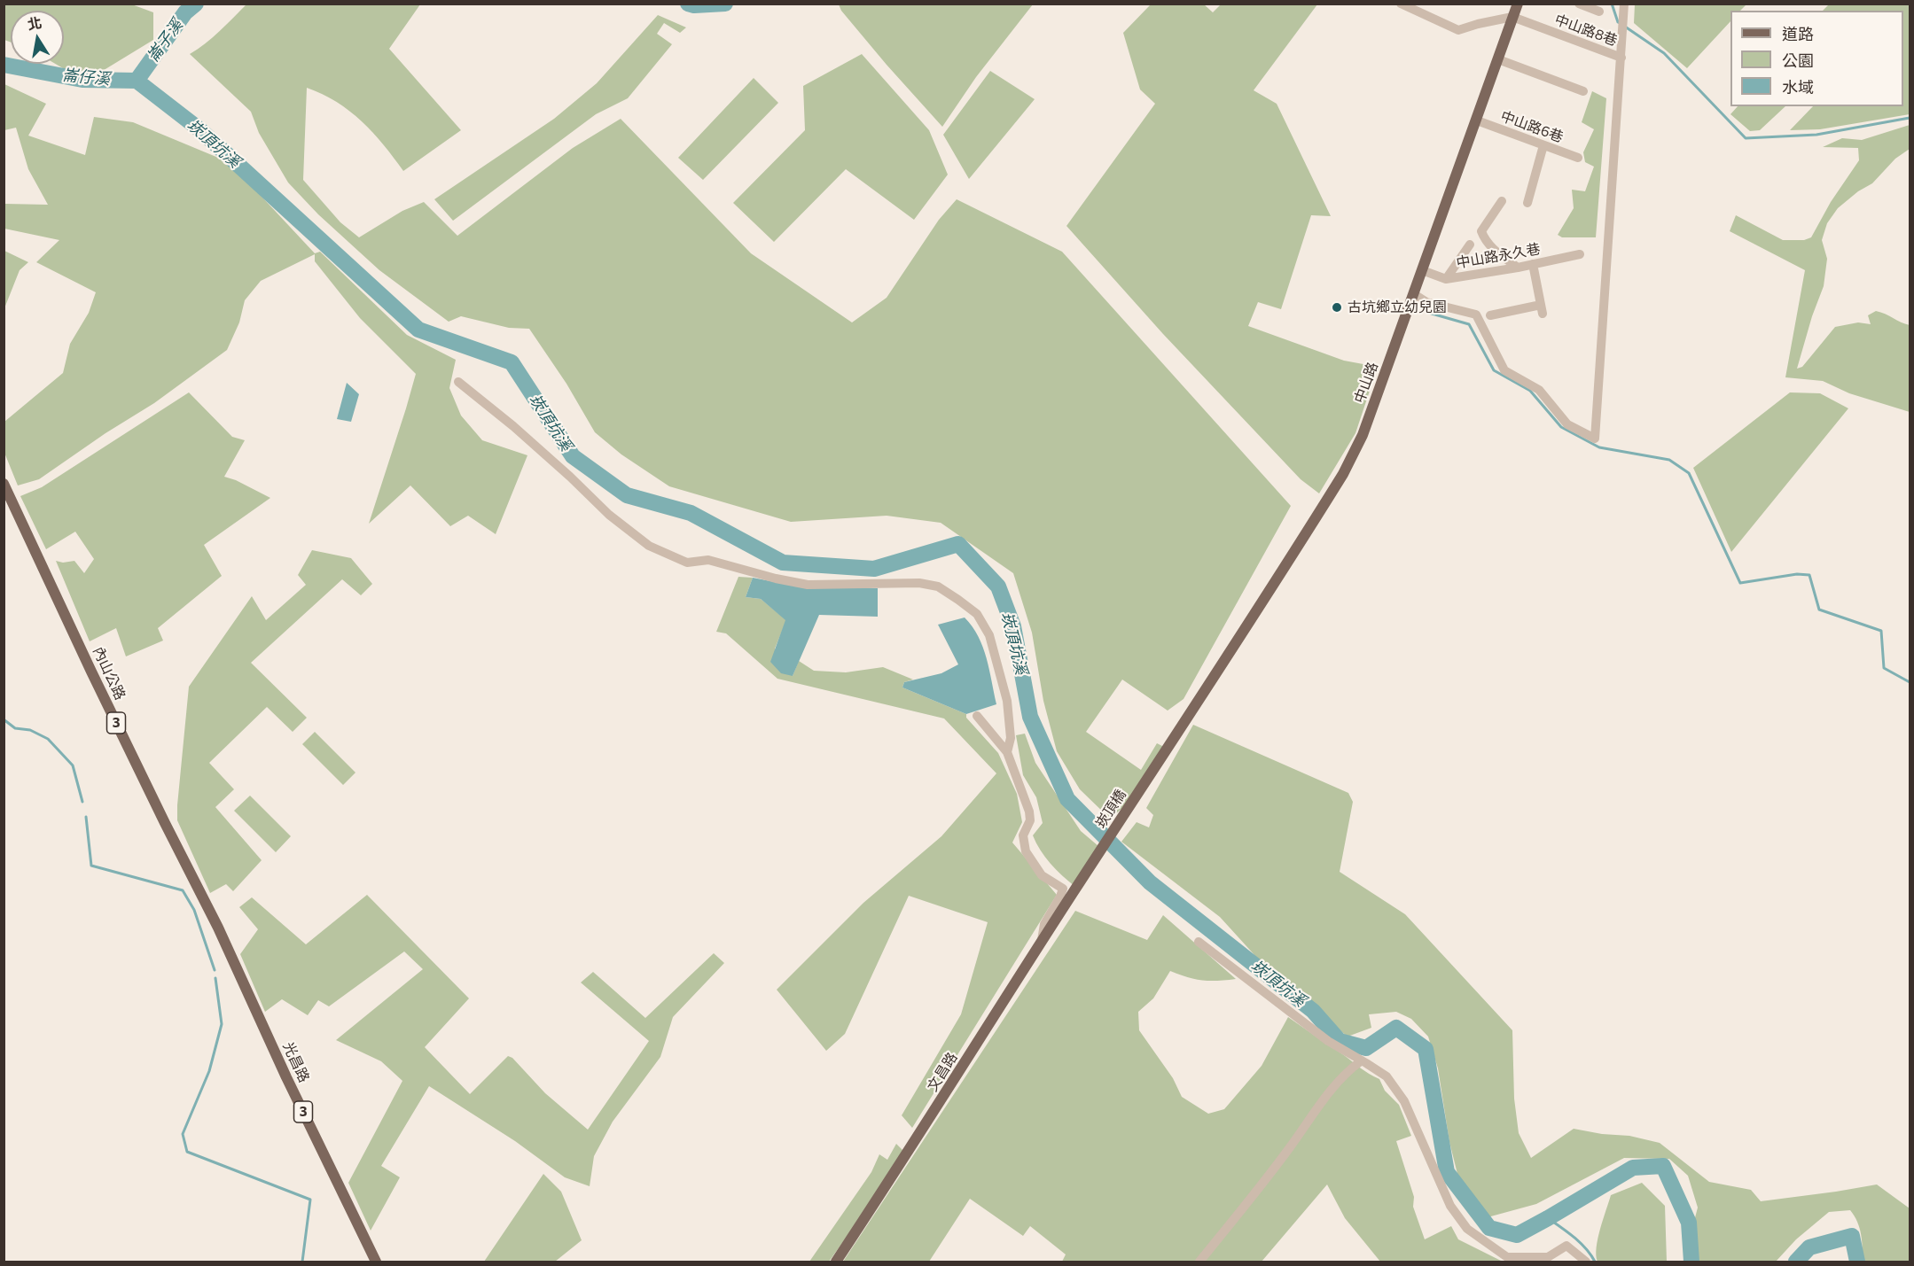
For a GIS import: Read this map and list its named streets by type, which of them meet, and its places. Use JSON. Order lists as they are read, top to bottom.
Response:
{
  "streets": {
    "main road": [
      "中山路",
      "內山公路",
      "3",
      "崁頂橋",
      "光昌路",
      "文昌路"
    ],
    "street": ["中山路8巷", "中山路6巷", "中山路永久巷"]
  },
  "crossings": [
    ["中山路8巷", "中山路"],
    ["中山路6巷", "中山路"],
    ["中山路永久巷", "中山路"],
    ["中山路", "崁頂橋"],
    ["內山公路", "光昌路"],
    ["崁頂橋", "文昌路"]
  ],
  "water": ["崙子溪", "崙仔溪", "崁頂坑溪"],
  "places": ["古坑鄉立幼兒園"],
  "legend": ["道路", "公園", "水域"],
  "north": "top"
}
